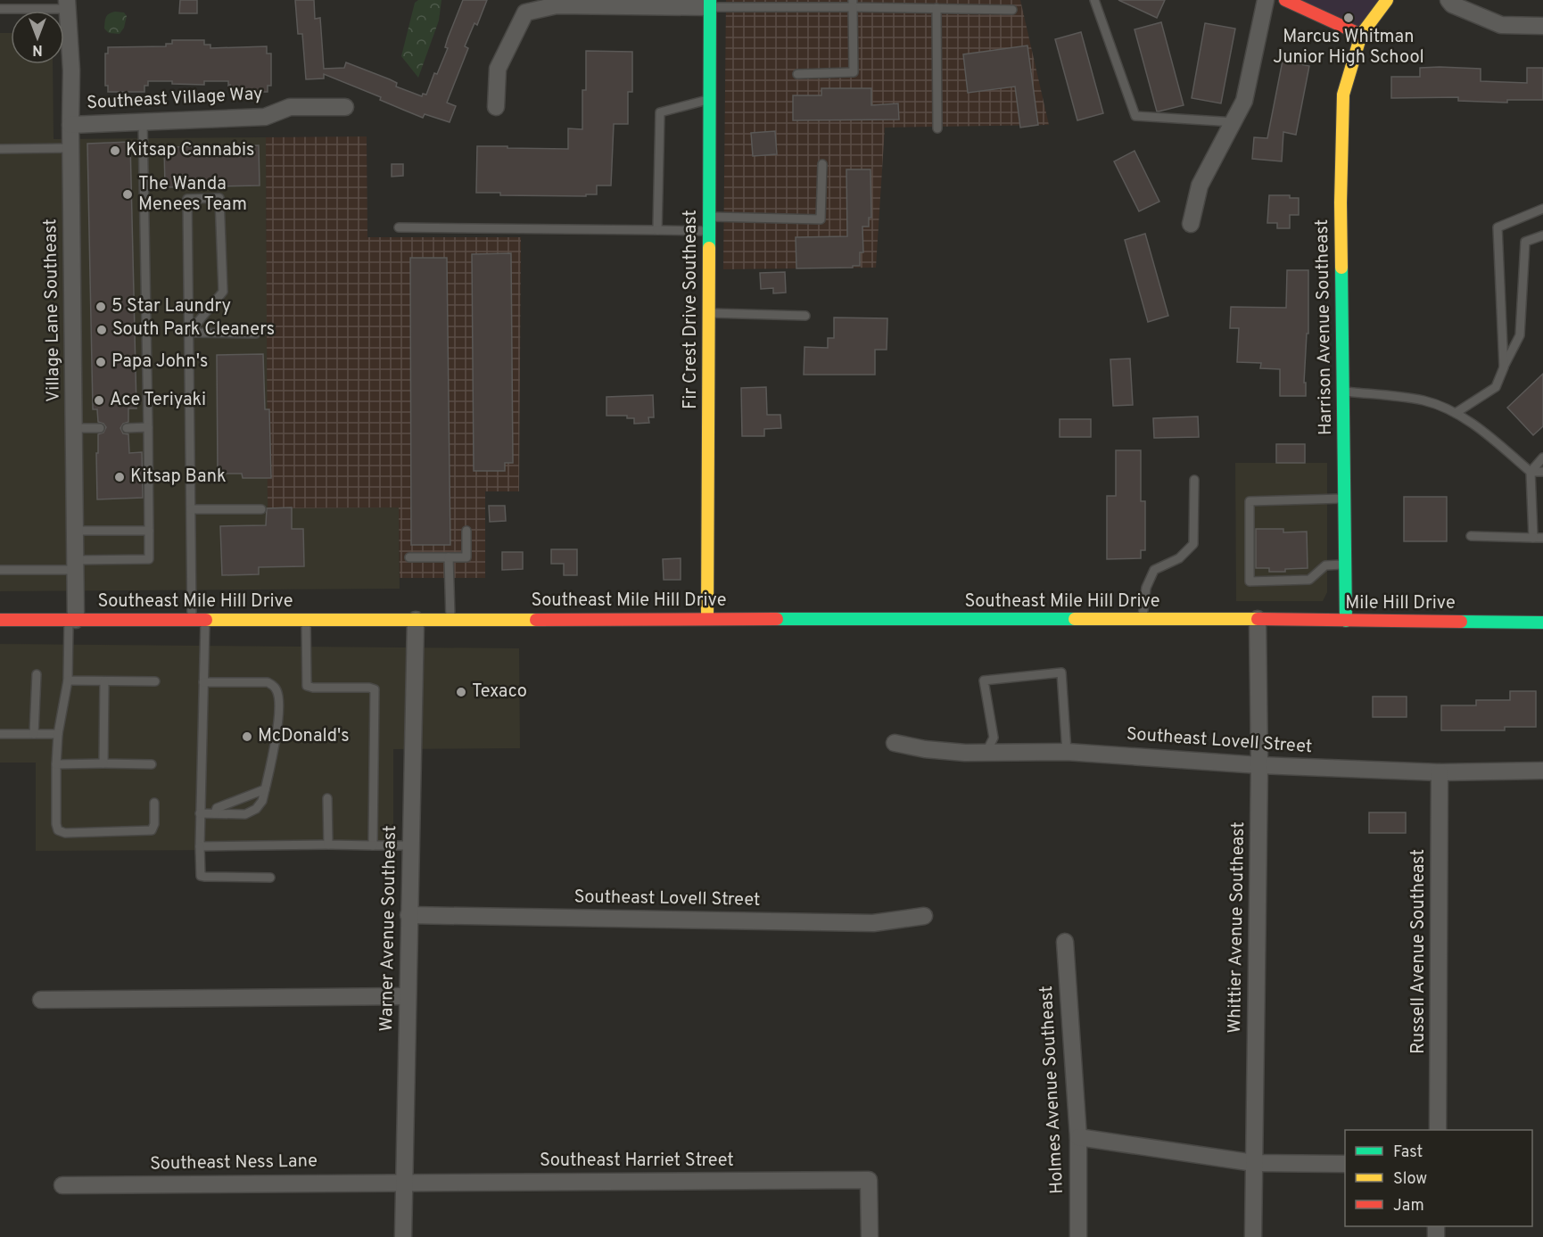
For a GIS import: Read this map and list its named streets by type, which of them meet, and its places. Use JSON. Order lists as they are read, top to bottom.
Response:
{
  "streets": {
    "main road": [
      "Fir Crest Drive Southeast",
      "Harrison Avenue Southeast",
      "Southeast Mile Hill Drive",
      "Mile Hill Drive"
    ],
    "street": [
      "Southeast Village Way",
      "Village Lane Southeast",
      "Southeast Lovell Street",
      "Whittier Avenue Southeast",
      "Warner Avenue Southeast",
      "Russell Avenue Southeast",
      "Holmes Avenue Southeast",
      "Southeast Harriet Street",
      "Southeast Ness Lane"
    ]
  },
  "crossings": [
    ["Southeast Village Way", "Village Lane Southeast"],
    ["Fir Crest Drive Southeast", "Southeast Mile Hill Drive"],
    ["Village Lane Southeast", "Southeast Mile Hill Drive"],
    ["Harrison Avenue Southeast", "Mile Hill Drive"],
    ["Southeast Mile Hill Drive", "Mile Hill Drive"],
    ["Southeast Mile Hill Drive", "Whittier Avenue Southeast"],
    ["Southeast Mile Hill Drive", "Warner Avenue Southeast"],
    ["Mile Hill Drive", "Whittier Avenue Southeast"],
    ["Southeast Lovell Street", "Whittier Avenue Southeast"],
    ["Southeast Lovell Street", "Warner Avenue Southeast"],
    ["Southeast Lovell Street", "Russell Avenue Southeast"],
    ["Warner Avenue Southeast", "Southeast Harriet Street"],
    ["Warner Avenue Southeast", "Southeast Ness Lane"],
    ["Southeast Harriet Street", "Southeast Ness Lane"]
  ],
  "places": [
    "Marcus Whitman Junior High School",
    "Kitsap Cannabis",
    "The Wanda Menees Team",
    "5 Star Laundry",
    "South Park Cleaners",
    "Papa John's",
    "Ace Teriyaki",
    "Kitsap Bank",
    "Texaco",
    "McDonald's"
  ],
  "legend": ["Fast", "Slow", "Jam"],
  "north": "bottom"
}
